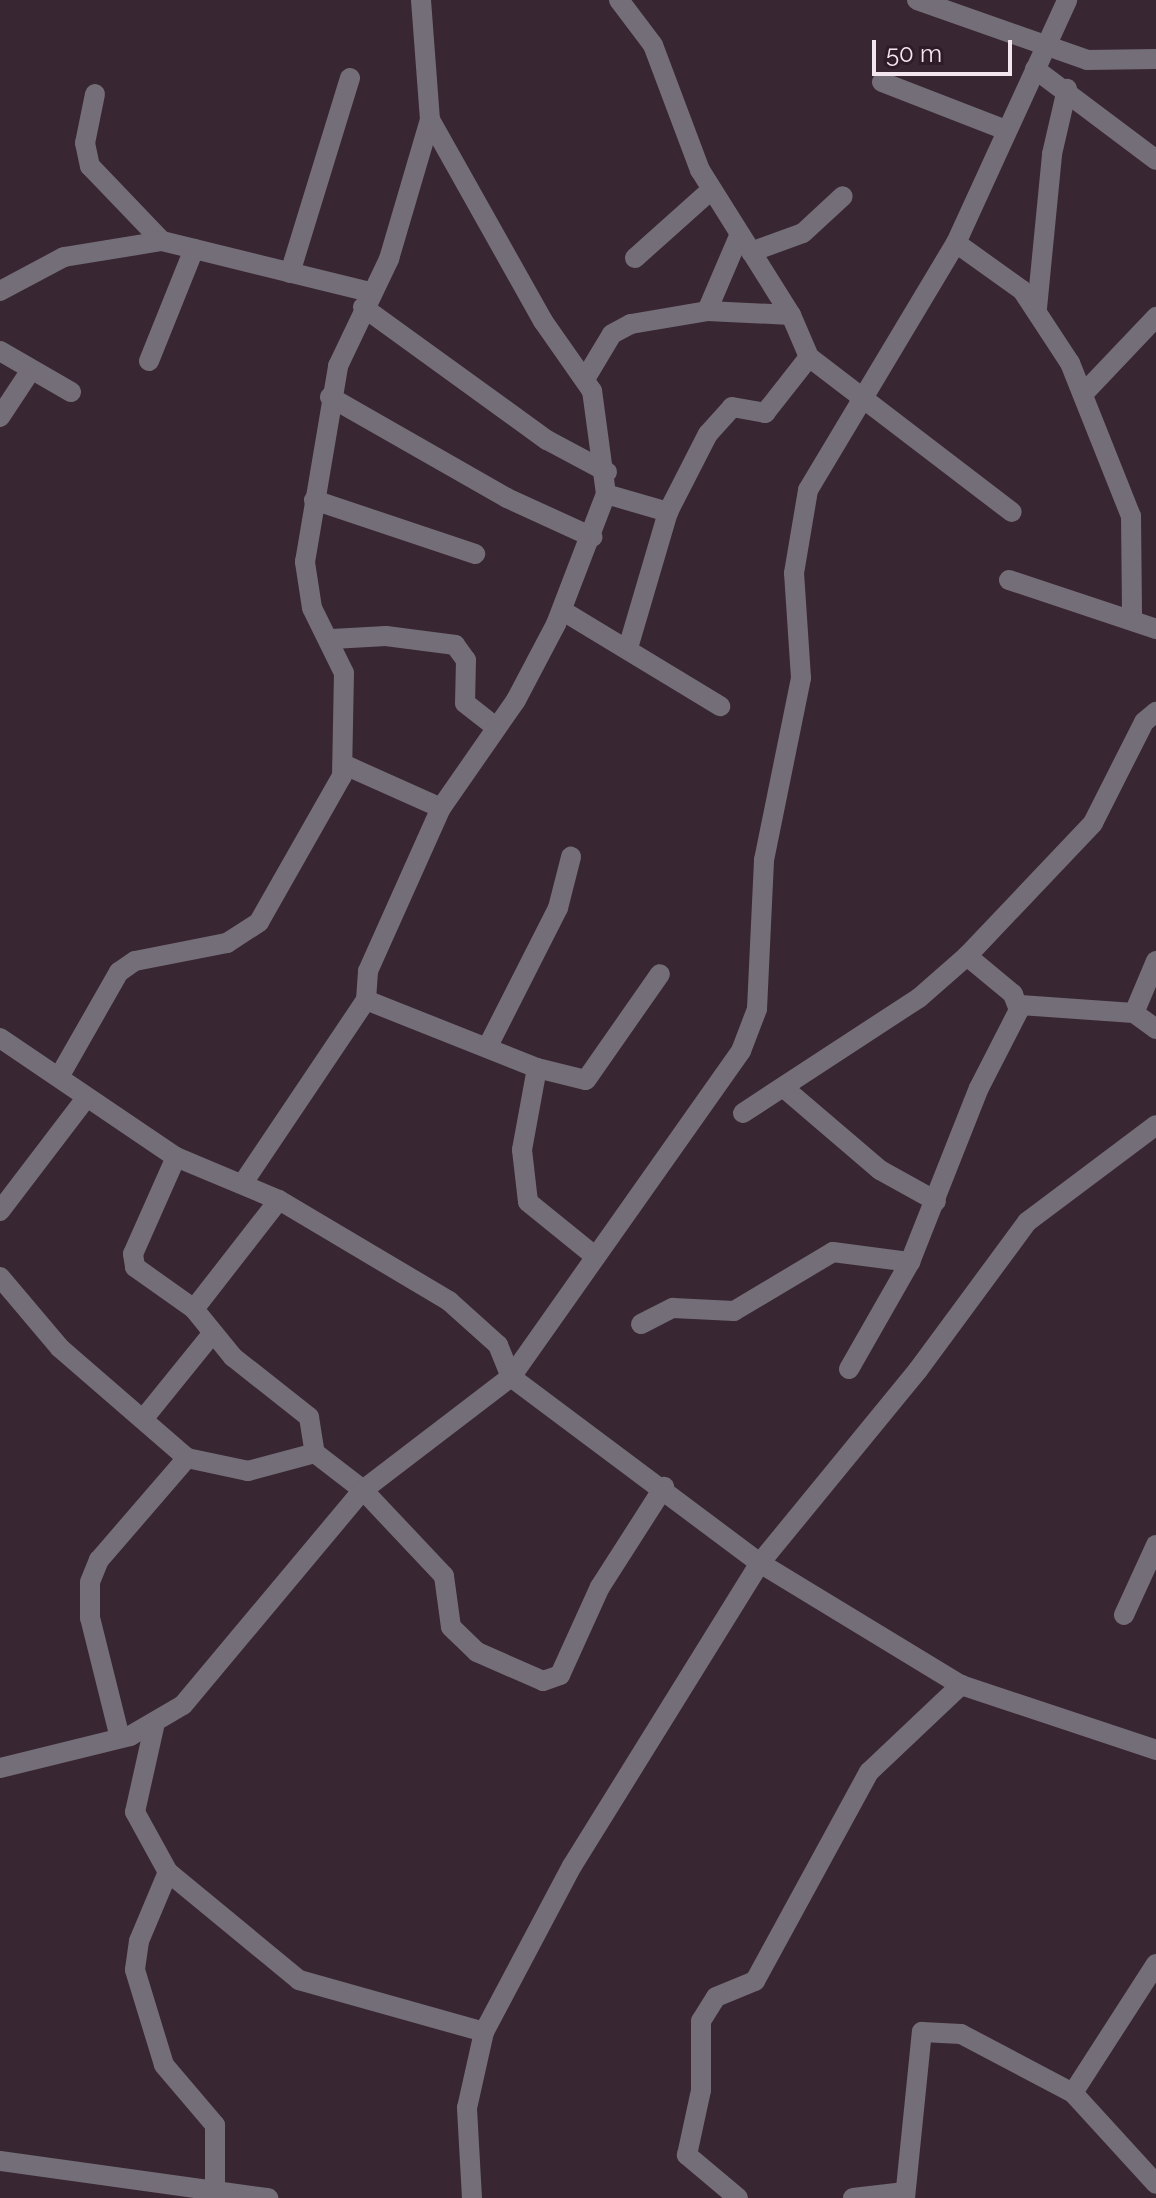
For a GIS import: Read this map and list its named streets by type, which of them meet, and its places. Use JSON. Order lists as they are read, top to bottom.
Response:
{
  "scale_bar": "50 m"
}
